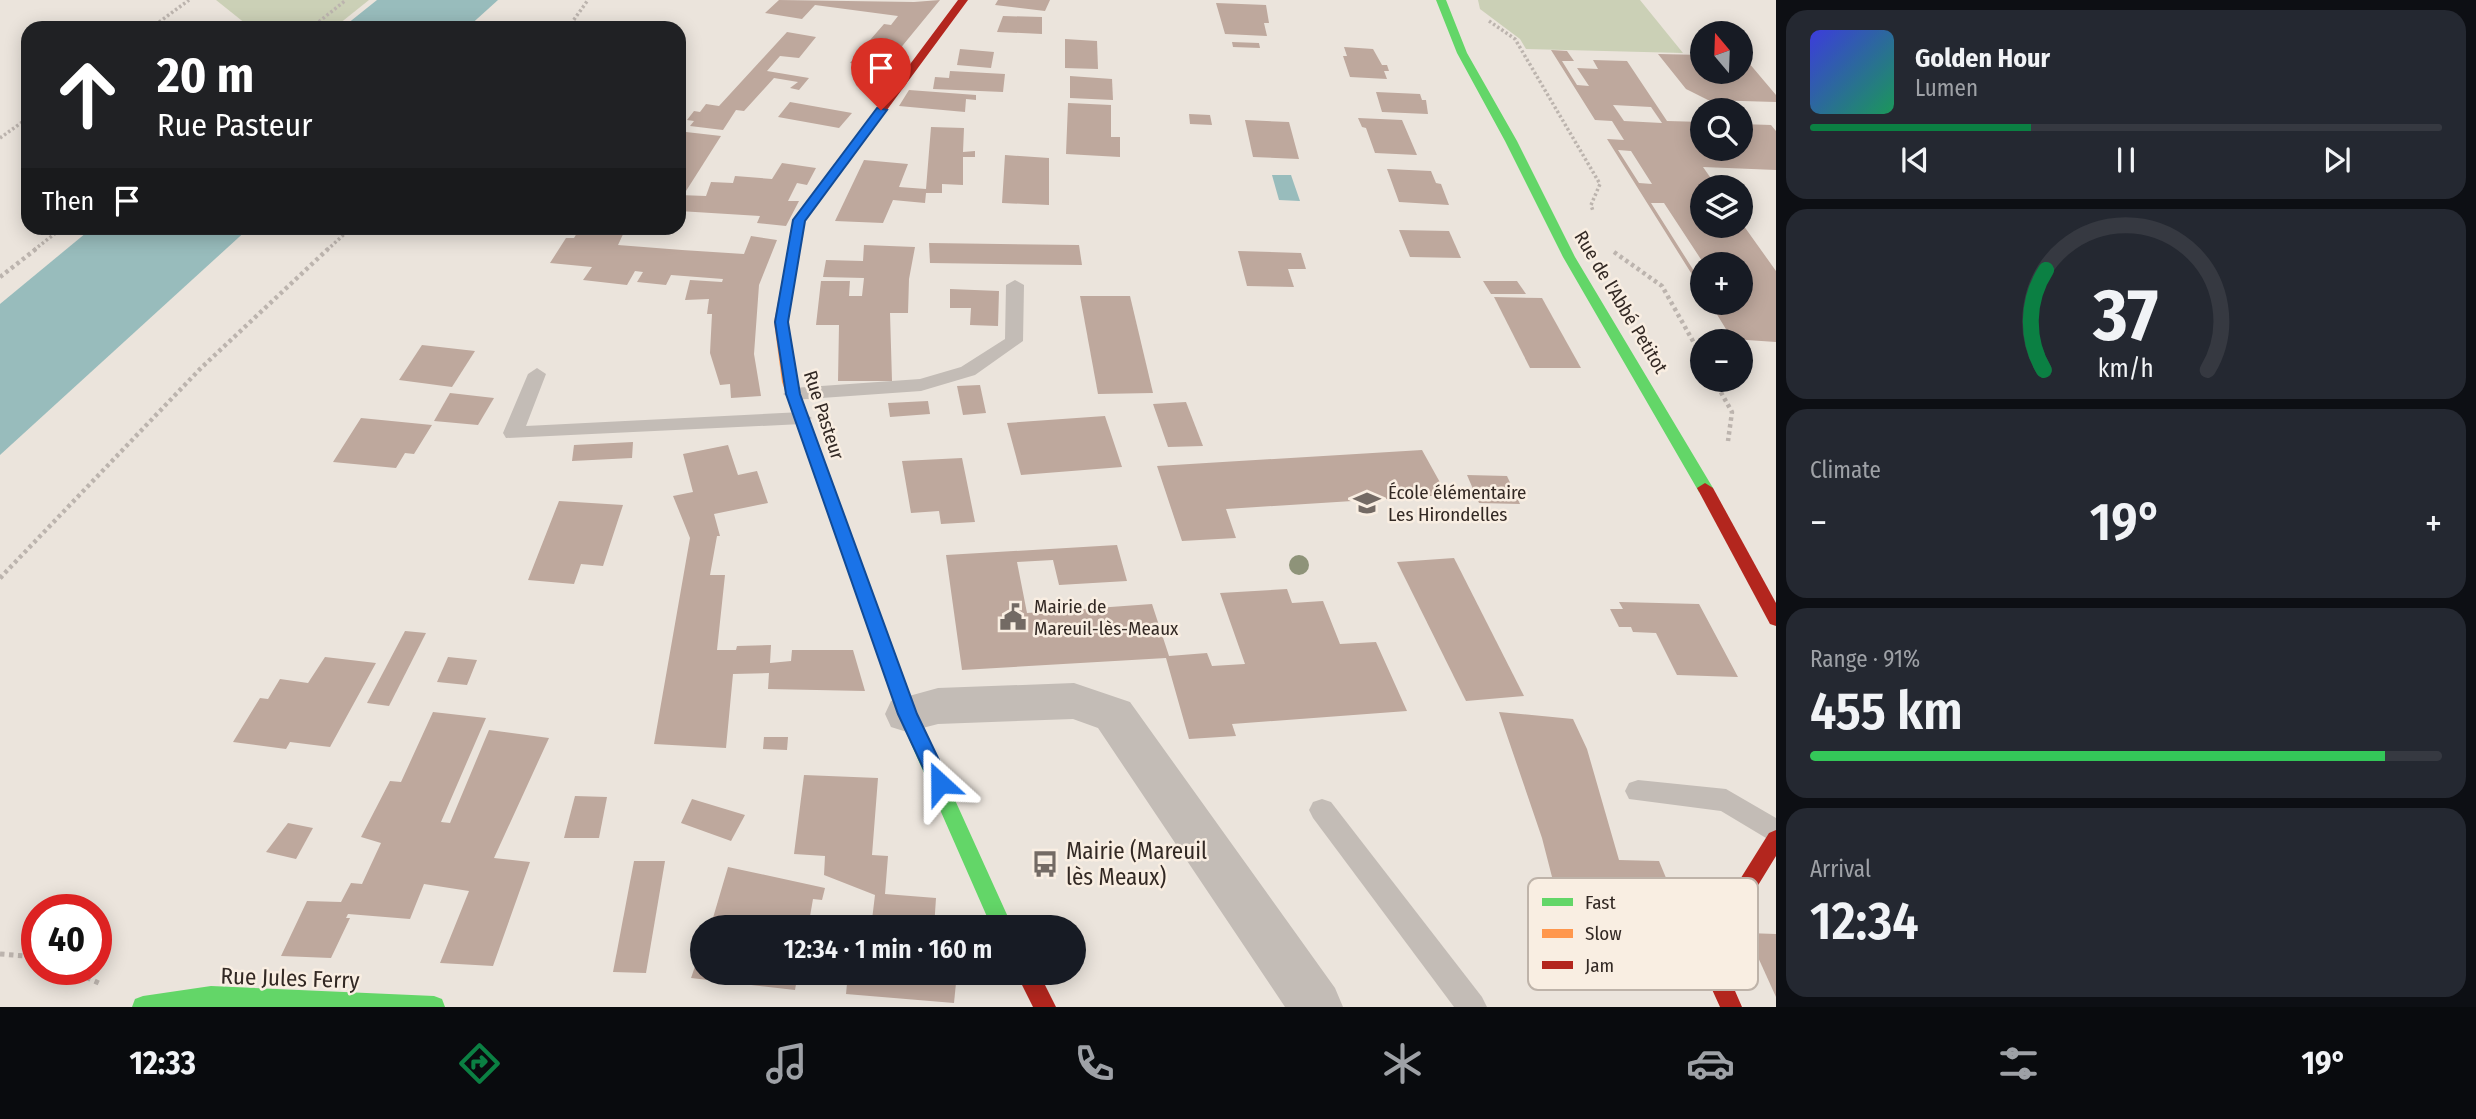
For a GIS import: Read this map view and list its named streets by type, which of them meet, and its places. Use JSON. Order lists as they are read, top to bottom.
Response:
{
  "streets": {
    "street": ["Rue de l'Abbé Petitot", "Rue Pasteur", "Rue Jules Ferry"]
  },
  "places": {
    "school or university": ["École élémentaire Les Hirondelles"],
    "public building": ["Mairie de Mareuil-lès-Meaux"],
    "bus stop": ["Mairie (Mareuil lès Meaux)"]
  },
  "legend": ["Fast", "Slow", "Jam"],
  "north": "top",
  "page": {
    "map_buttons": ["+", "−"],
    "turn": ["20 m", "Rue Pasteur"],
    "song": ["Golden Hour", "Lumen"],
    "then": "Then",
    "tile": [
      "Climate",
      ["Range · 91%", "455 km"],
      ["Arrival", "12:34"]
    ],
    "heat": ["−", "19°", "+"],
    "limit": "40",
    "trip": "12:34 · 1 min · 160 m",
    "tabs": ["12:33", "19°"],
    "gauge": ["37", "km/h"]
  }
}
